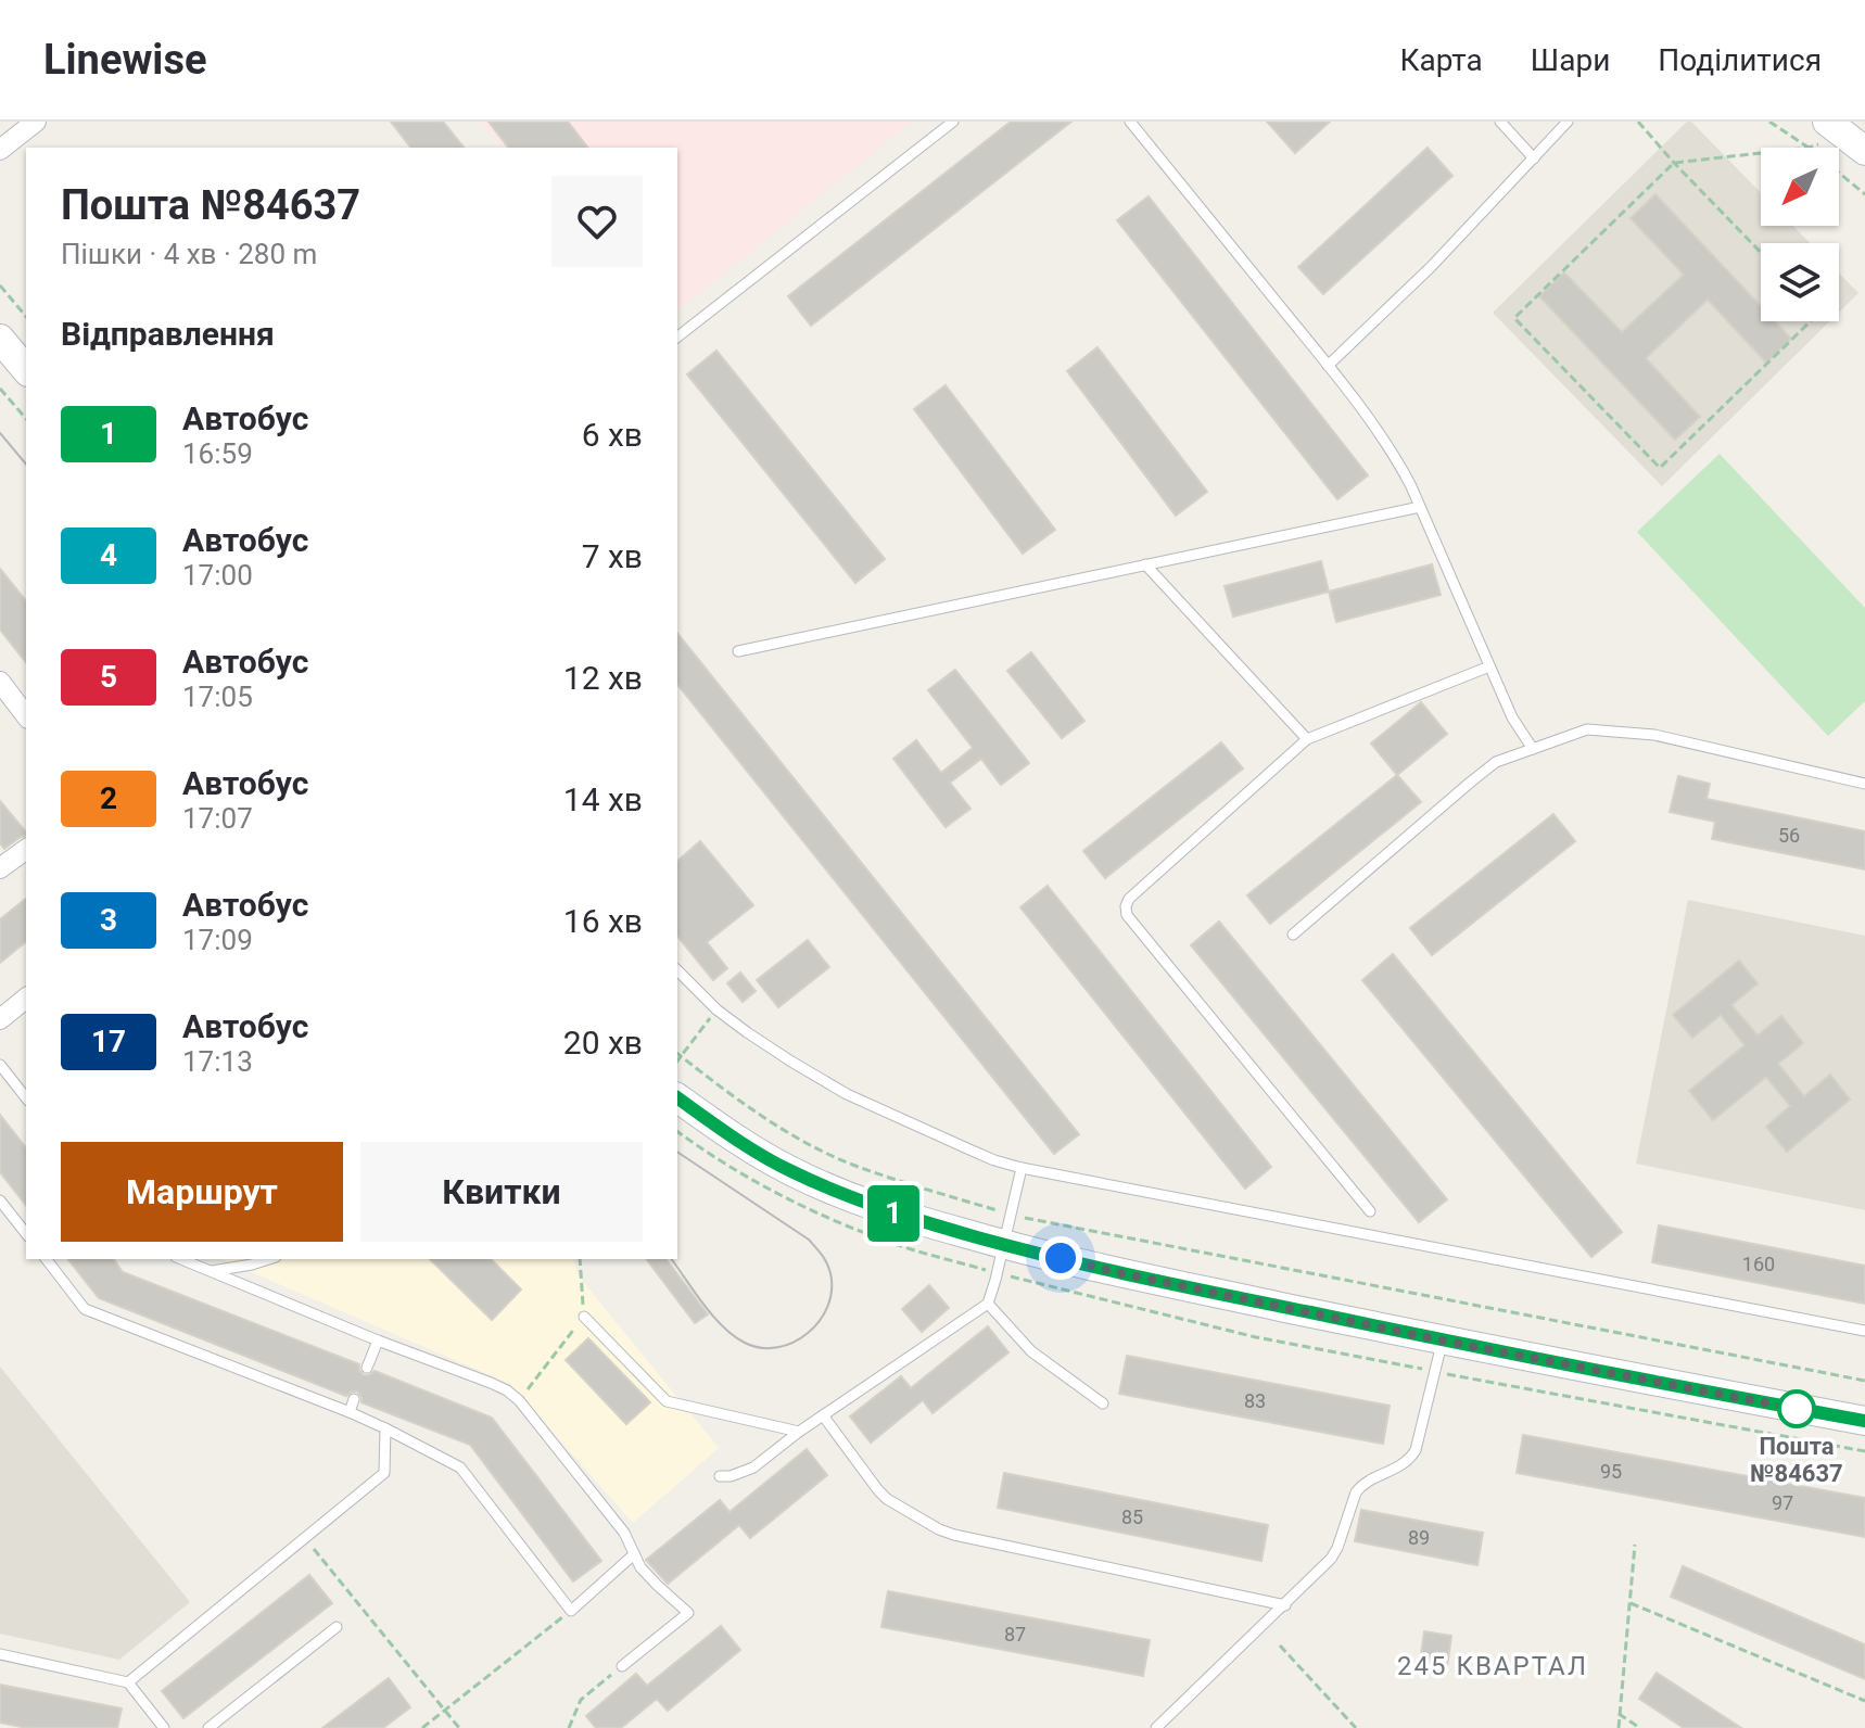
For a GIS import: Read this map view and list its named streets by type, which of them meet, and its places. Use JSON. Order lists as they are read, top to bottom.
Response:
{
  "districts": ["245 КВАРТАЛ"],
  "places": ["Пошта №84637"],
  "lines": ["bus line 1"],
  "house_numbers": [
    "56",
    "160",
    "83",
    "95",
    "97",
    "85",
    "89",
    "87"
  ],
  "north": "bottom left",
  "page": {
    "header": "Linewise",
    "nav": ["Карта", "Шари", "Поділитися"],
    "on_map": "1",
    "heading": [
      ["Пошта №84637", "Пішки · 4 хв · 280 m"],
      "Відправлення"
    ],
    "list": [
      {
        "mark": "1",
        "name": "Автобус",
        "note": "16:59",
        "value": "6 хв"
      },
      {
        "mark": "4",
        "name": "Автобус",
        "note": "17:00",
        "value": "7 хв"
      },
      {
        "mark": "5",
        "name": "Автобус",
        "note": "17:05",
        "value": "12 хв"
      },
      {
        "mark": "2",
        "name": "Автобус",
        "note": "17:07",
        "value": "14 хв"
      },
      {
        "mark": "3",
        "name": "Автобус",
        "note": "17:09",
        "value": "16 хв"
      },
      {
        "mark": "17",
        "name": "Автобус",
        "note": "17:13",
        "value": "20 хв"
      }
    ],
    "buttons": ["Маршрут", "Квитки"]
  }
}
